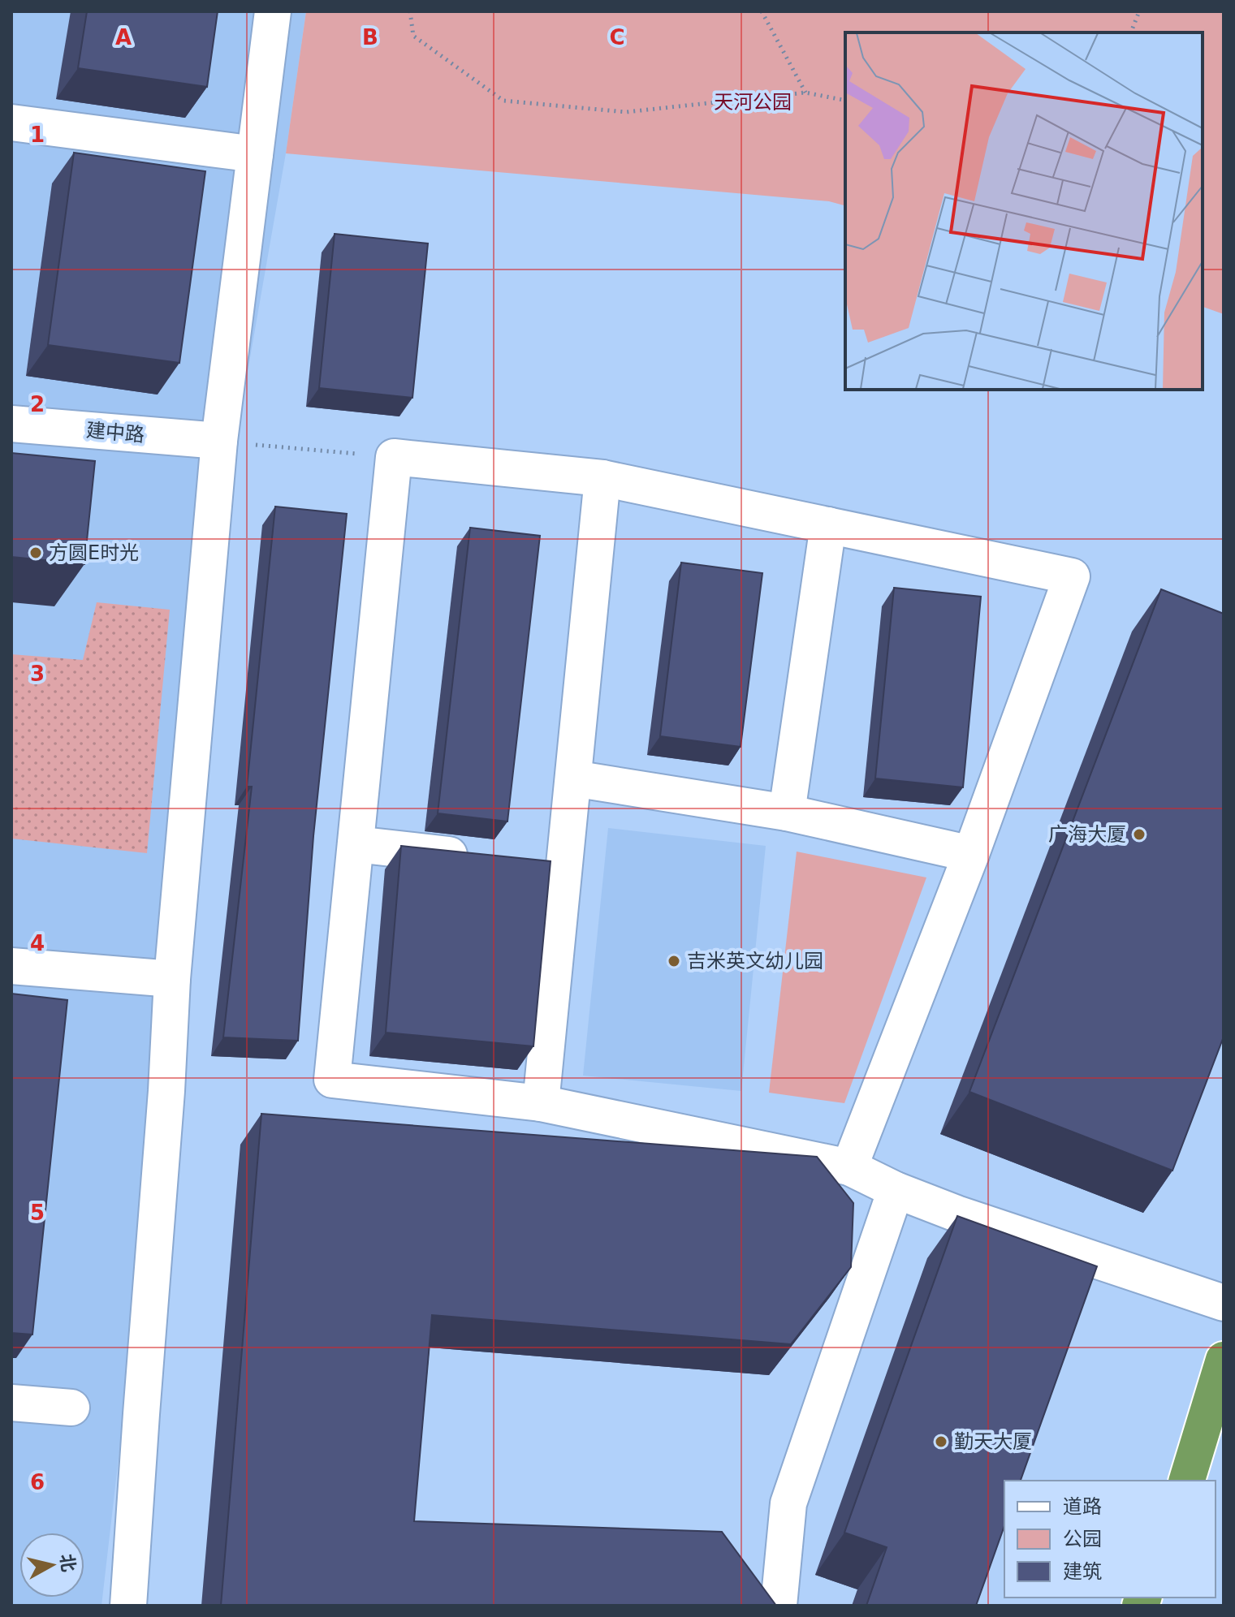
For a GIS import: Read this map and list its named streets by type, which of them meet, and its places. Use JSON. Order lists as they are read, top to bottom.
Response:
{
  "streets": {
    "street": ["建中路"]
  },
  "parks": ["天河公园"],
  "places": [
    "方圆E时光",
    "广海大厦",
    "吉米英文幼儿园",
    "勤天大厦"
  ],
  "legend": ["道路", "公园", "建筑"],
  "north": "right",
  "grid": {
    "columns": ["A", "B", "C"],
    "rows": [
      "1",
      "2",
      "3",
      "4",
      "5",
      "6"
    ]
  }
}
